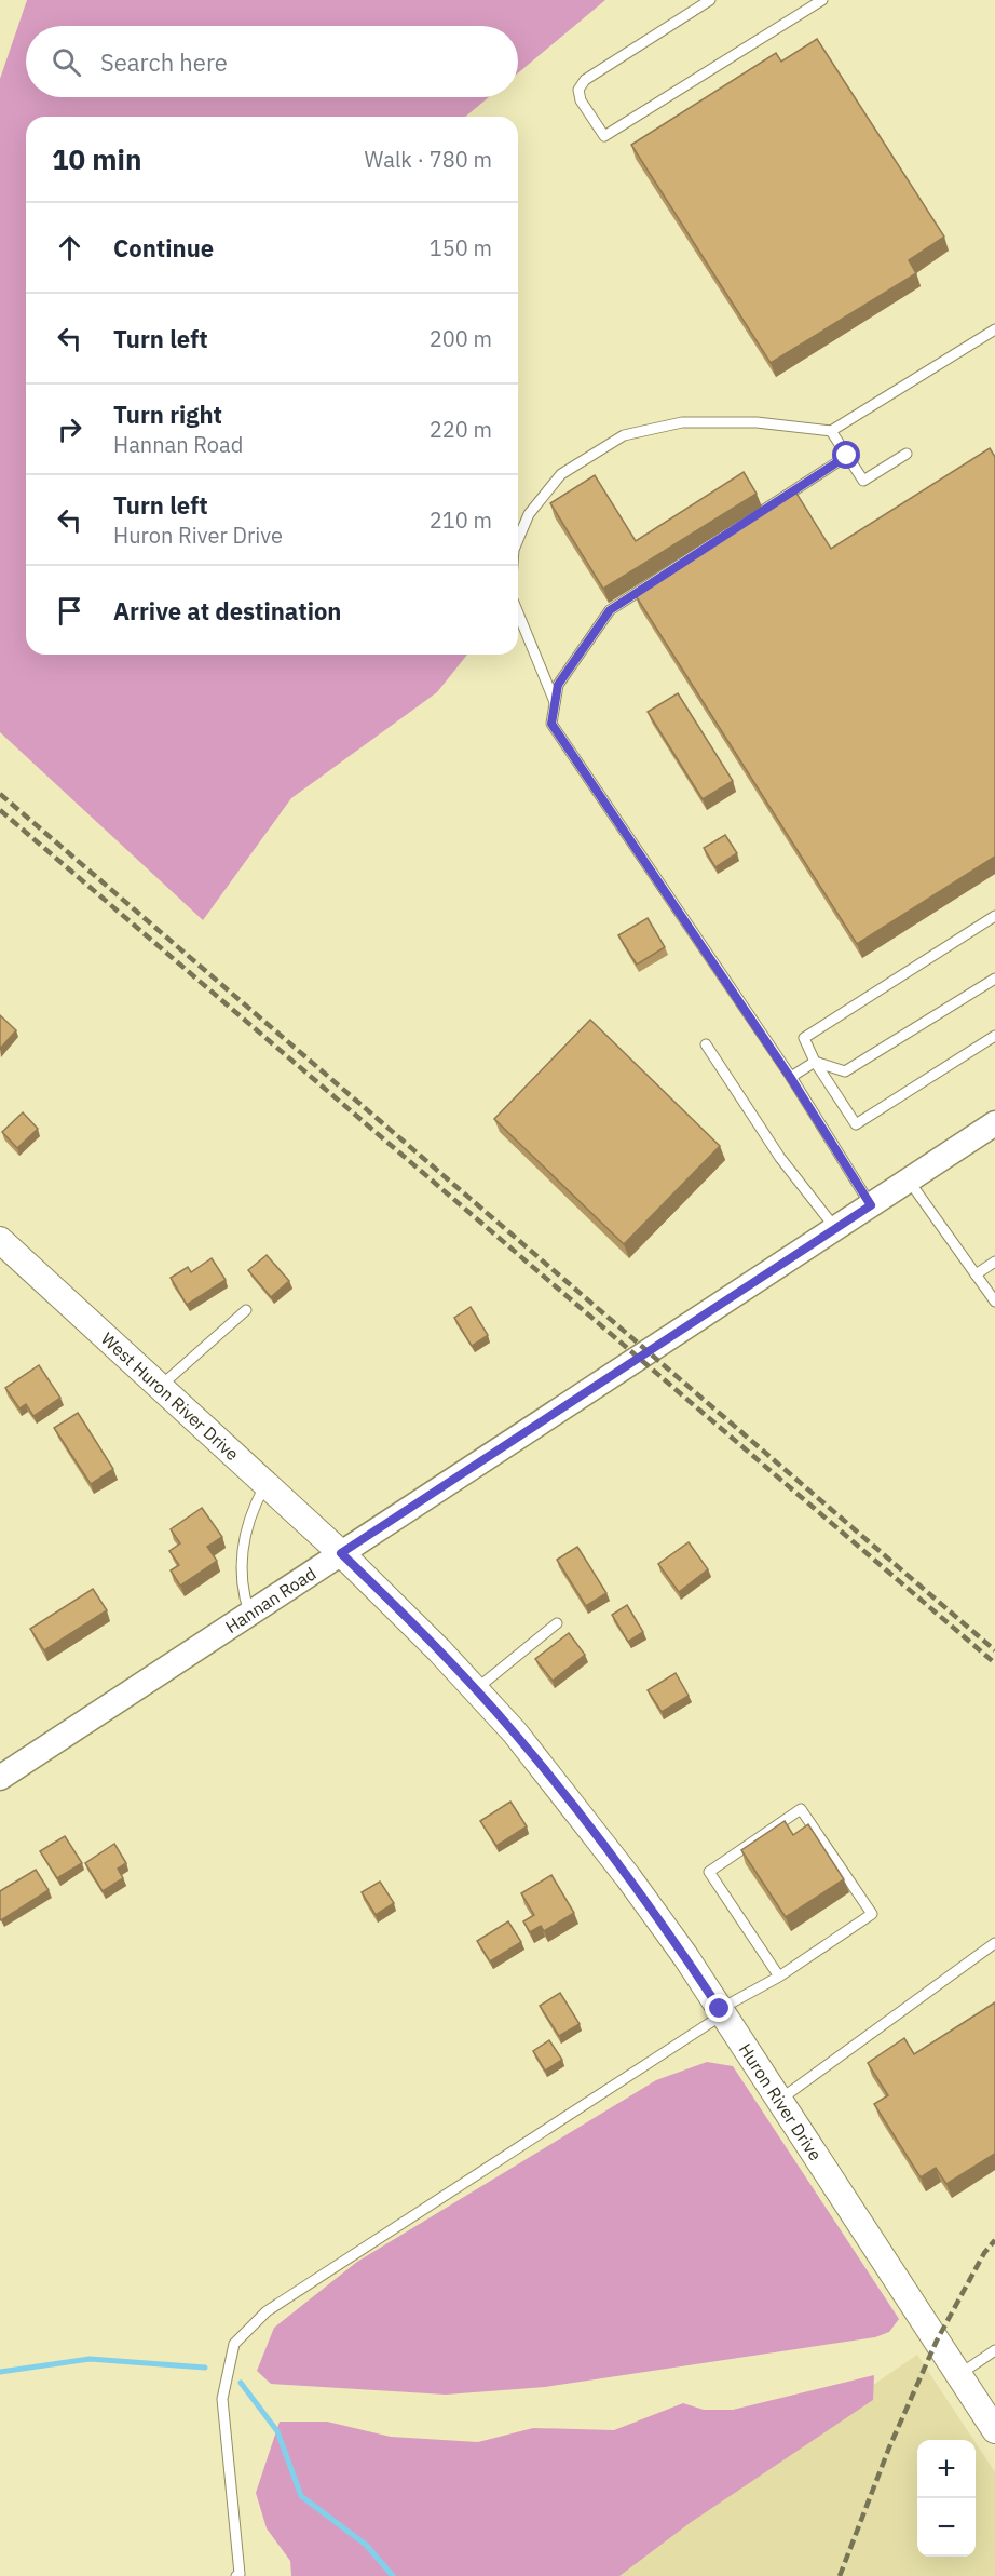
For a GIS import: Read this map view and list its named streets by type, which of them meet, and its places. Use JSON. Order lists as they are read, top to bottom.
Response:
{
  "streets": {
    "main road": ["West Huron River Drive", "Huron River Drive"],
    "street": ["Hannan Road"]
  },
  "crossings": [
    ["West Huron River Drive", "Hannan Road"],
    ["West Huron River Drive", "Huron River Drive"],
    ["Hannan Road", "Huron River Drive"]
  ],
  "page": {
    "search": "Search here",
    "heading": ["10 min", "Walk · 780 m"],
    "list": [
      ["Continue", "150 m"],
      ["Turn left", "200 m"],
      ["Turn right", "Hannan Road", "220 m"],
      ["Turn left", "Huron River Drive", "210 m"],
      "Arrive at destination"
    ],
    "map_buttons": ["+", "−"]
  }
}
